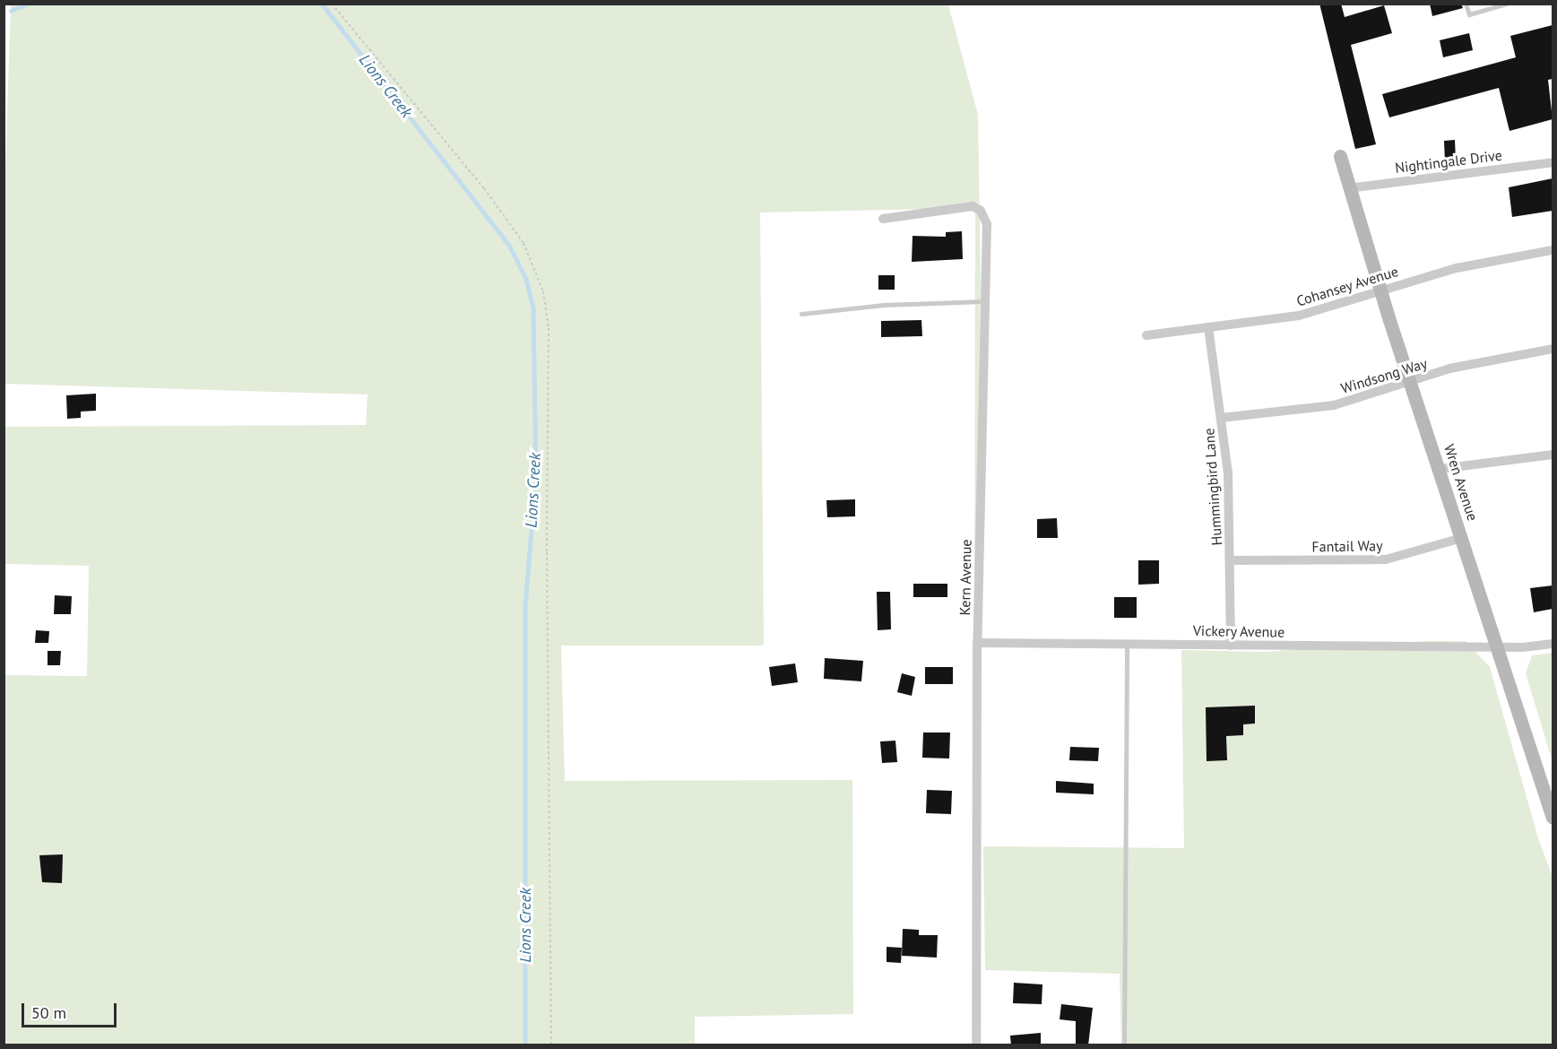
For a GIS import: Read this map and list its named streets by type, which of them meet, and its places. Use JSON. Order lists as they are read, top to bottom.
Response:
{
  "streets": {
    "street": [
      "Nightingale Drive",
      "Cohansey Avenue",
      "Windsong Way",
      "Wren Avenue",
      "Hummingbird Lane",
      "Fantail Way",
      "Kern Avenue",
      "Vickery Avenue"
    ]
  },
  "crossings": [
    ["Nightingale Drive", "Wren Avenue"],
    ["Cohansey Avenue", "Wren Avenue"],
    ["Cohansey Avenue", "Hummingbird Lane"],
    ["Windsong Way", "Wren Avenue"],
    ["Windsong Way", "Hummingbird Lane"],
    ["Wren Avenue", "Fantail Way"],
    ["Wren Avenue", "Vickery Avenue"],
    ["Hummingbird Lane", "Fantail Way"],
    ["Hummingbird Lane", "Vickery Avenue"],
    ["Kern Avenue", "Vickery Avenue"]
  ],
  "water": ["Lions Creek"],
  "scale_bar": "50 m"
}
